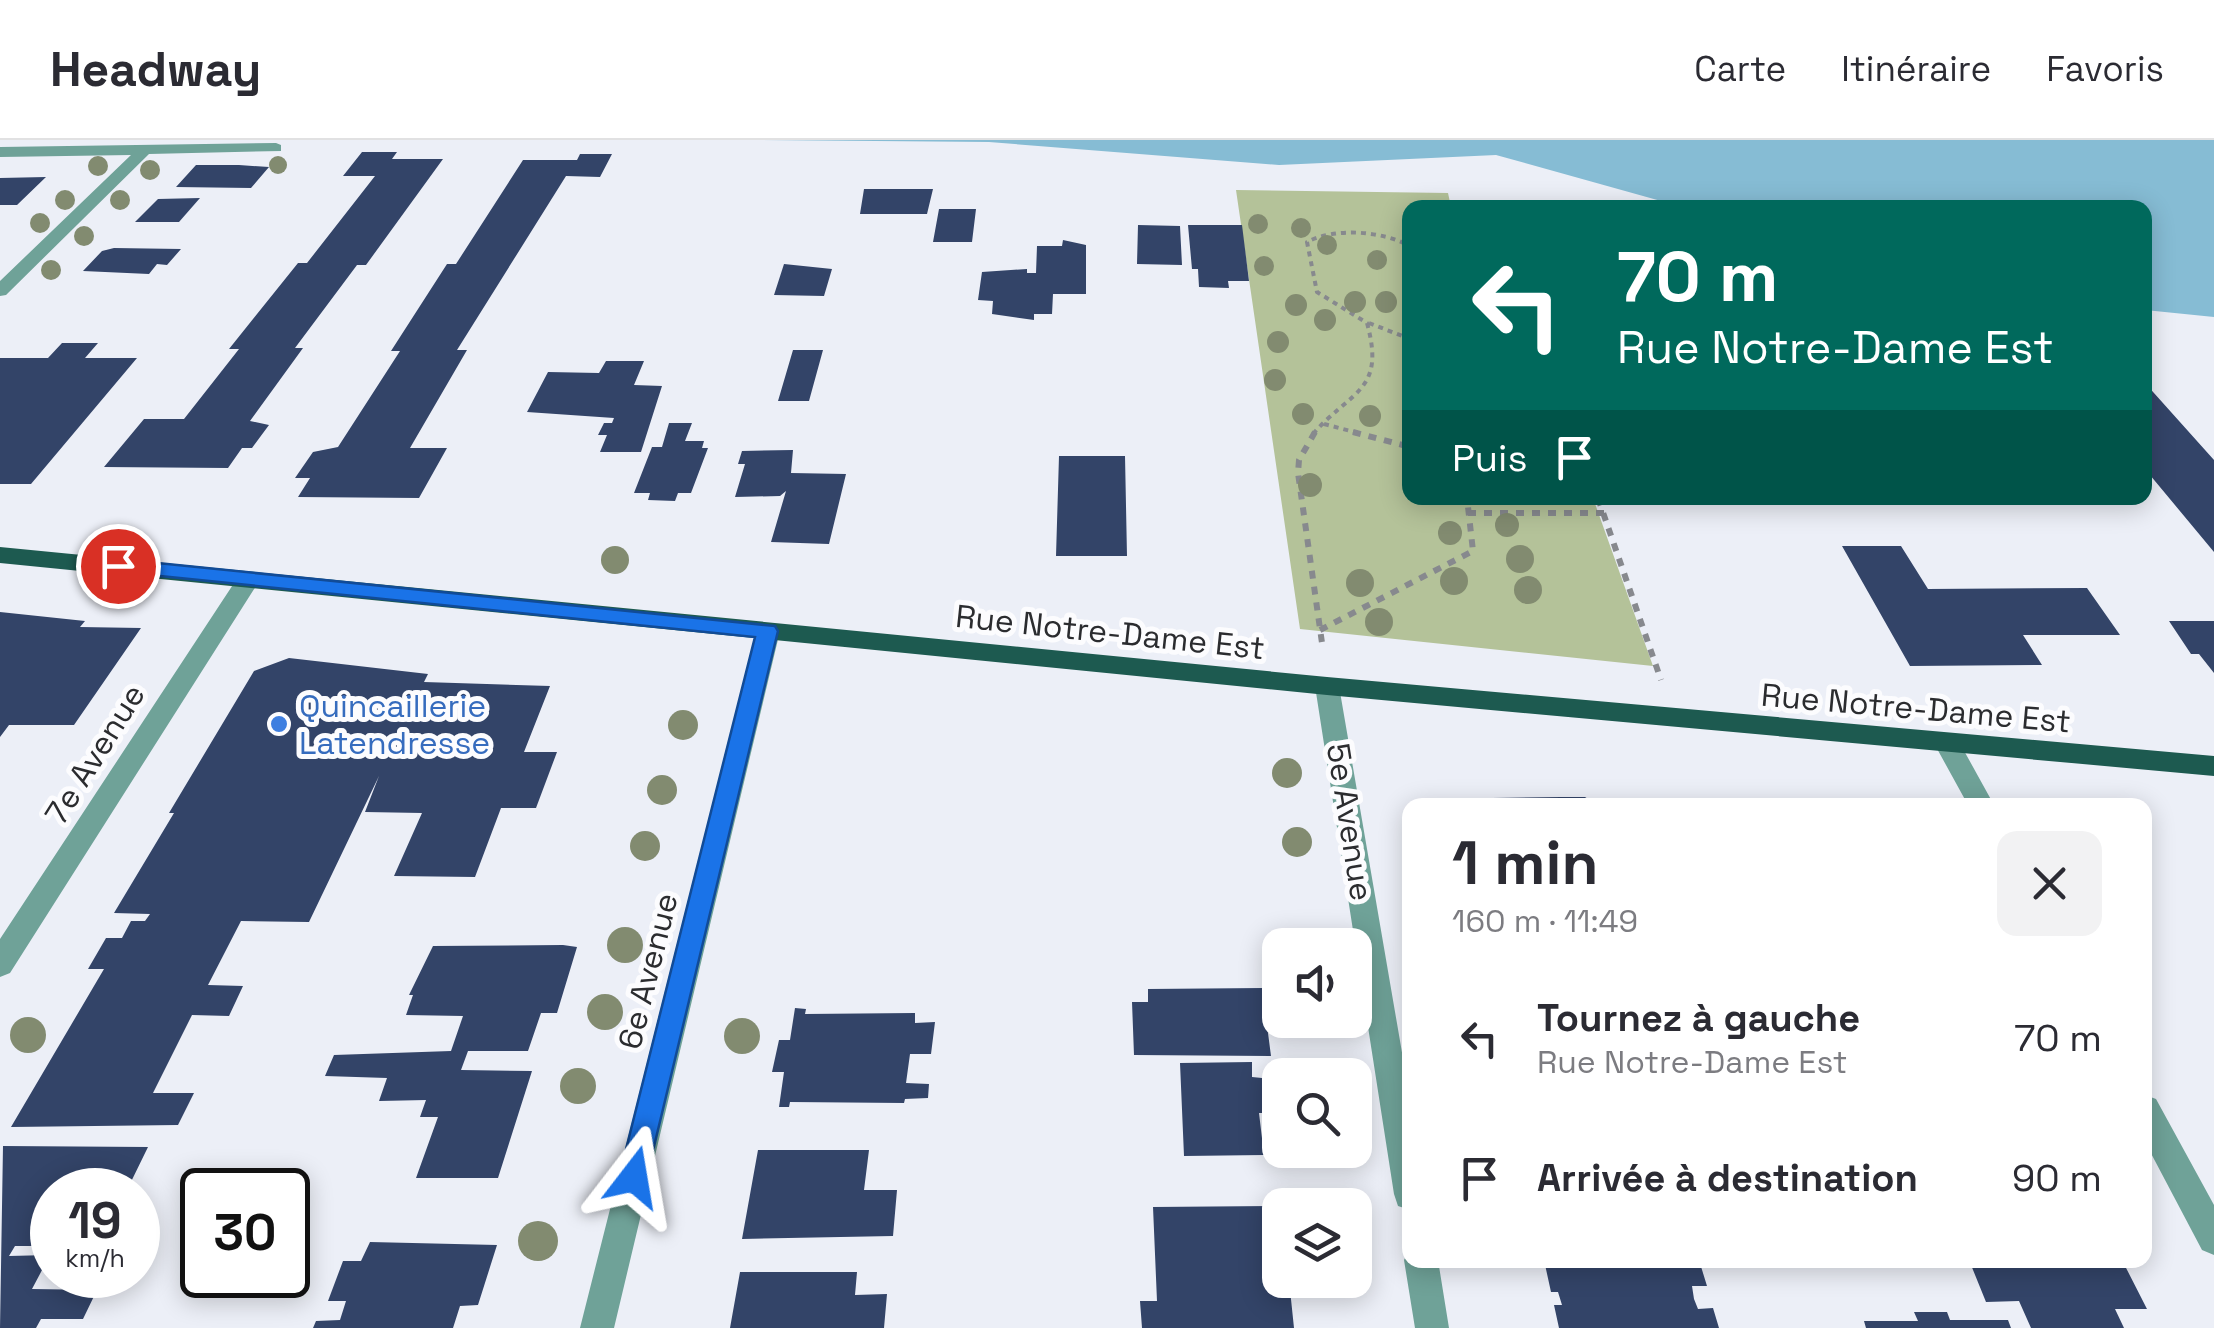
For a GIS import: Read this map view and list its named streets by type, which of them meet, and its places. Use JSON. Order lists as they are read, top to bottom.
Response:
{
  "streets": {
    "main road": ["Rue Notre-Dame Est"],
    "street": ["7e Avenue", "5e Avenue", "6e Avenue"]
  },
  "crossings": [
    ["Rue Notre-Dame Est", "7e Avenue"],
    ["Rue Notre-Dame Est", "5e Avenue"],
    ["Rue Notre-Dame Est", "6e Avenue"]
  ],
  "places": ["Quincaillerie Latendresse"],
  "page": {
    "header": "Headway",
    "nav": ["Carte", "Itinéraire", "Favoris"],
    "turn": ["70 m", "Rue Notre-Dame Est"],
    "then": "Puis",
    "heading": ["1 min", "160 m · 11:49"],
    "list": [
      {
        "name": "Tournez à gauche",
        "note": "Rue Notre-Dame Est",
        "value": "70 m"
      },
      {
        "name": "Arrivée à destination",
        "value": "90 m"
      }
    ],
    "speed": "19 km/h",
    "limit": "30"
  }
}
